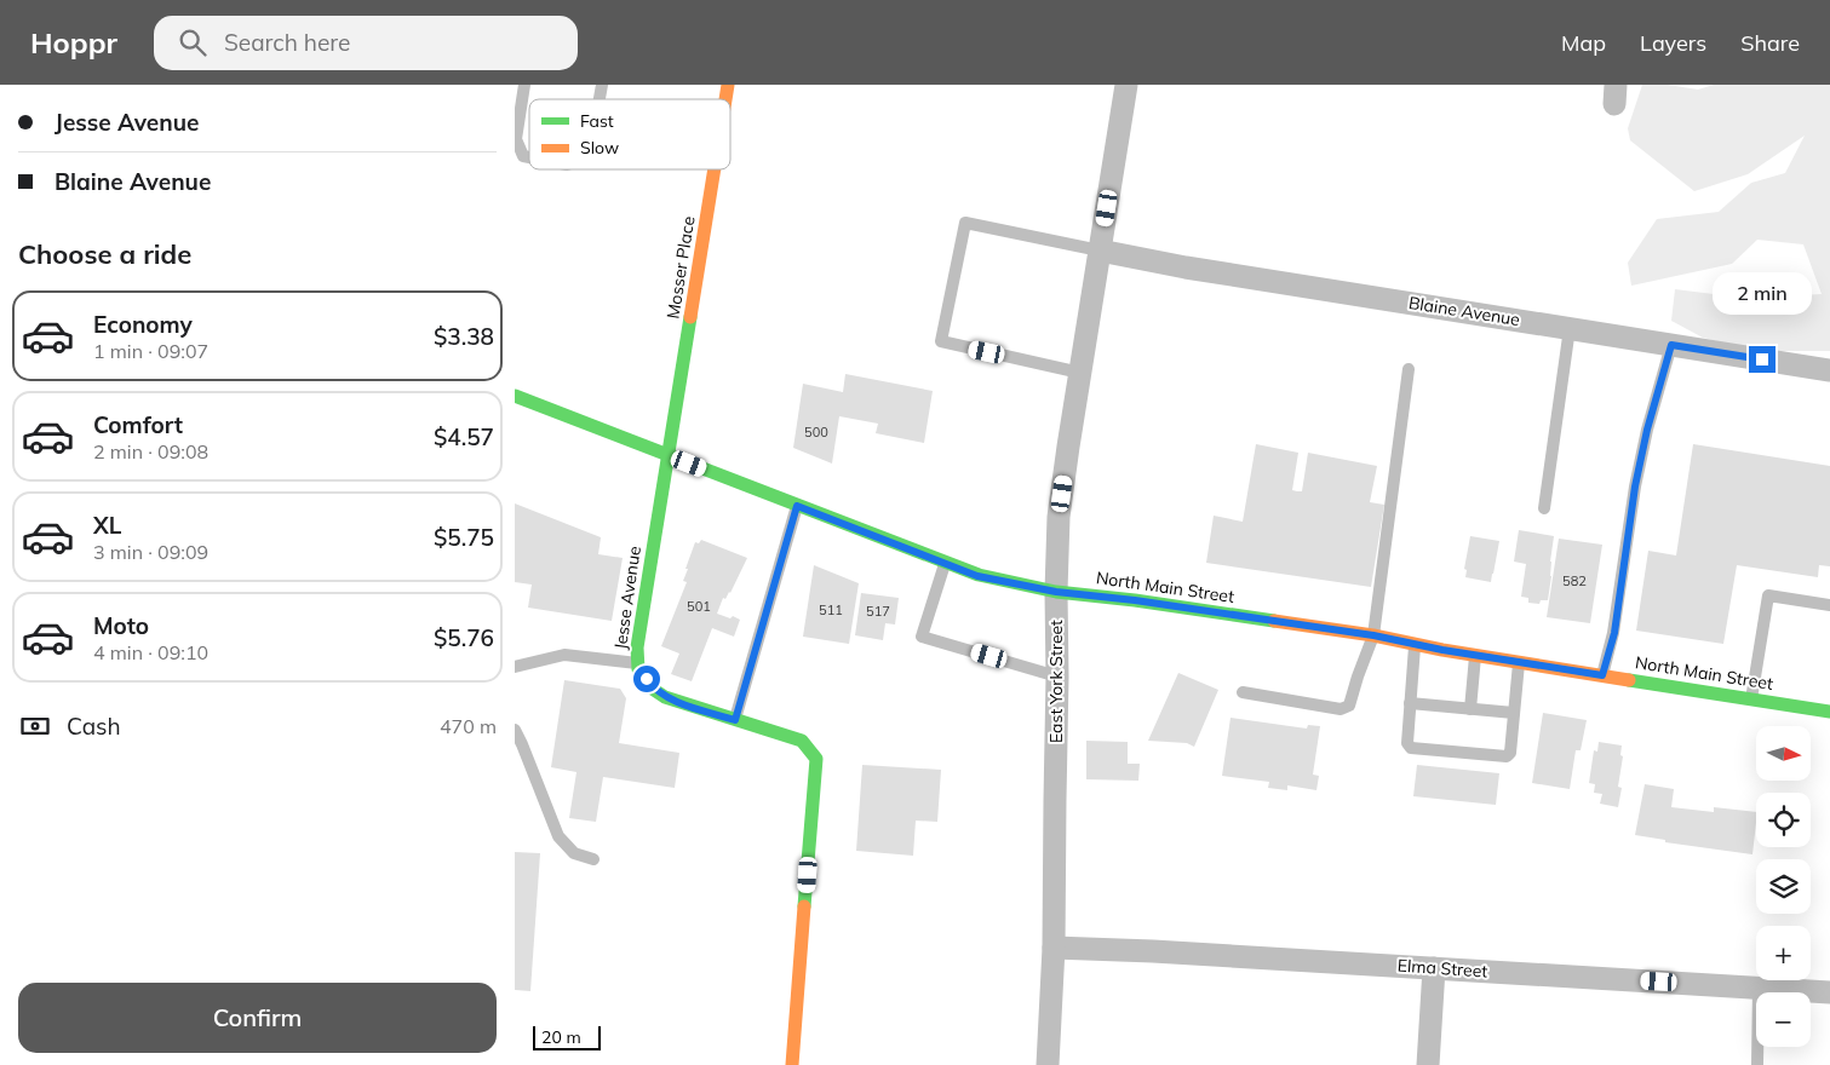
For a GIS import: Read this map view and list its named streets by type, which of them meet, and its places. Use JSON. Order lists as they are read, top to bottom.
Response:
{
  "streets": {
    "main road": ["Mosser Place", "North Main Street", "Jesse Avenue"],
    "street": ["Blaine Avenue", "East York Street", "Elma Street"]
  },
  "crossings": [
    ["Mosser Place", "North Main Street"],
    ["Mosser Place", "Jesse Avenue"],
    ["Blaine Avenue", "East York Street"],
    ["North Main Street", "Jesse Avenue"],
    ["North Main Street", "East York Street"],
    ["East York Street", "Elma Street"]
  ],
  "house_numbers": [
    "500",
    "582",
    "501",
    "511",
    "517"
  ],
  "legend": ["Fast", "Slow"],
  "scale_bar": "20 m",
  "north": "right",
  "page": {
    "header": "Hoppr",
    "search": "Search here",
    "nav": ["Map", "Layers", "Share"],
    "banner": ["Jesse Avenue", "Blaine Avenue"],
    "heading": "Choose a ride",
    "bubble": "2 min",
    "list": [
      {
        "name": "Economy",
        "note": "1 min · 09:07",
        "value": "$3.38"
      },
      {
        "name": "Comfort",
        "note": "2 min · 09:08",
        "value": "$4.57"
      },
      {
        "name": "XL",
        "note": "3 min · 09:09",
        "value": "$5.75"
      },
      {
        "name": "Moto",
        "note": "4 min · 09:10",
        "value": "$5.76"
      }
    ],
    "pay": ["Cash", "470 m"],
    "map_buttons": ["+", "−"],
    "buttons": "Confirm",
    "scale": "20 m"
  }
}
